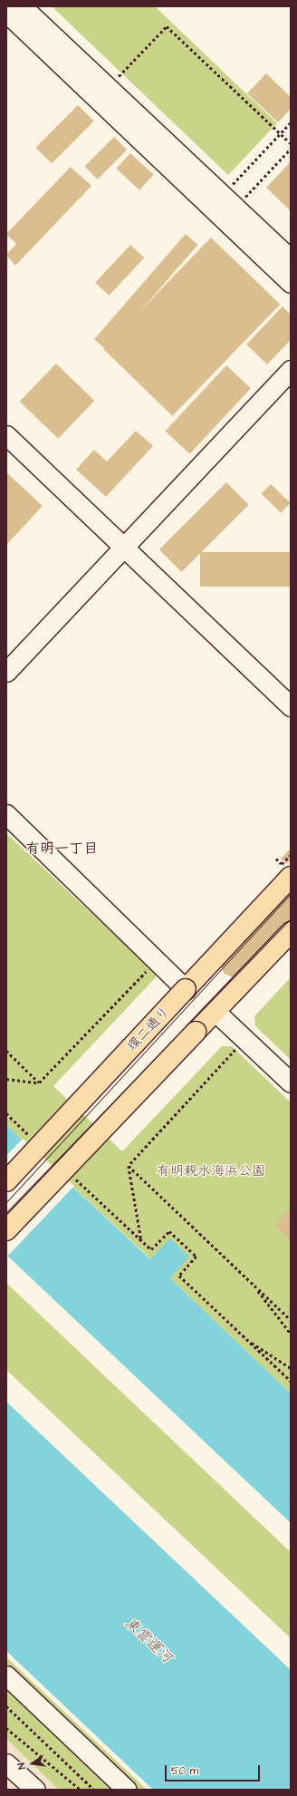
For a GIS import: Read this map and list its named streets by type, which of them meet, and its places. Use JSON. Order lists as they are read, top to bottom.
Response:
{
  "streets": {
    "main road": ["環二通り"]
  },
  "districts": ["有明一丁目"],
  "water": ["東雲運河"],
  "parks": ["有明親水海浜公園"],
  "scale_bar": "50 m",
  "north": "left"
}
